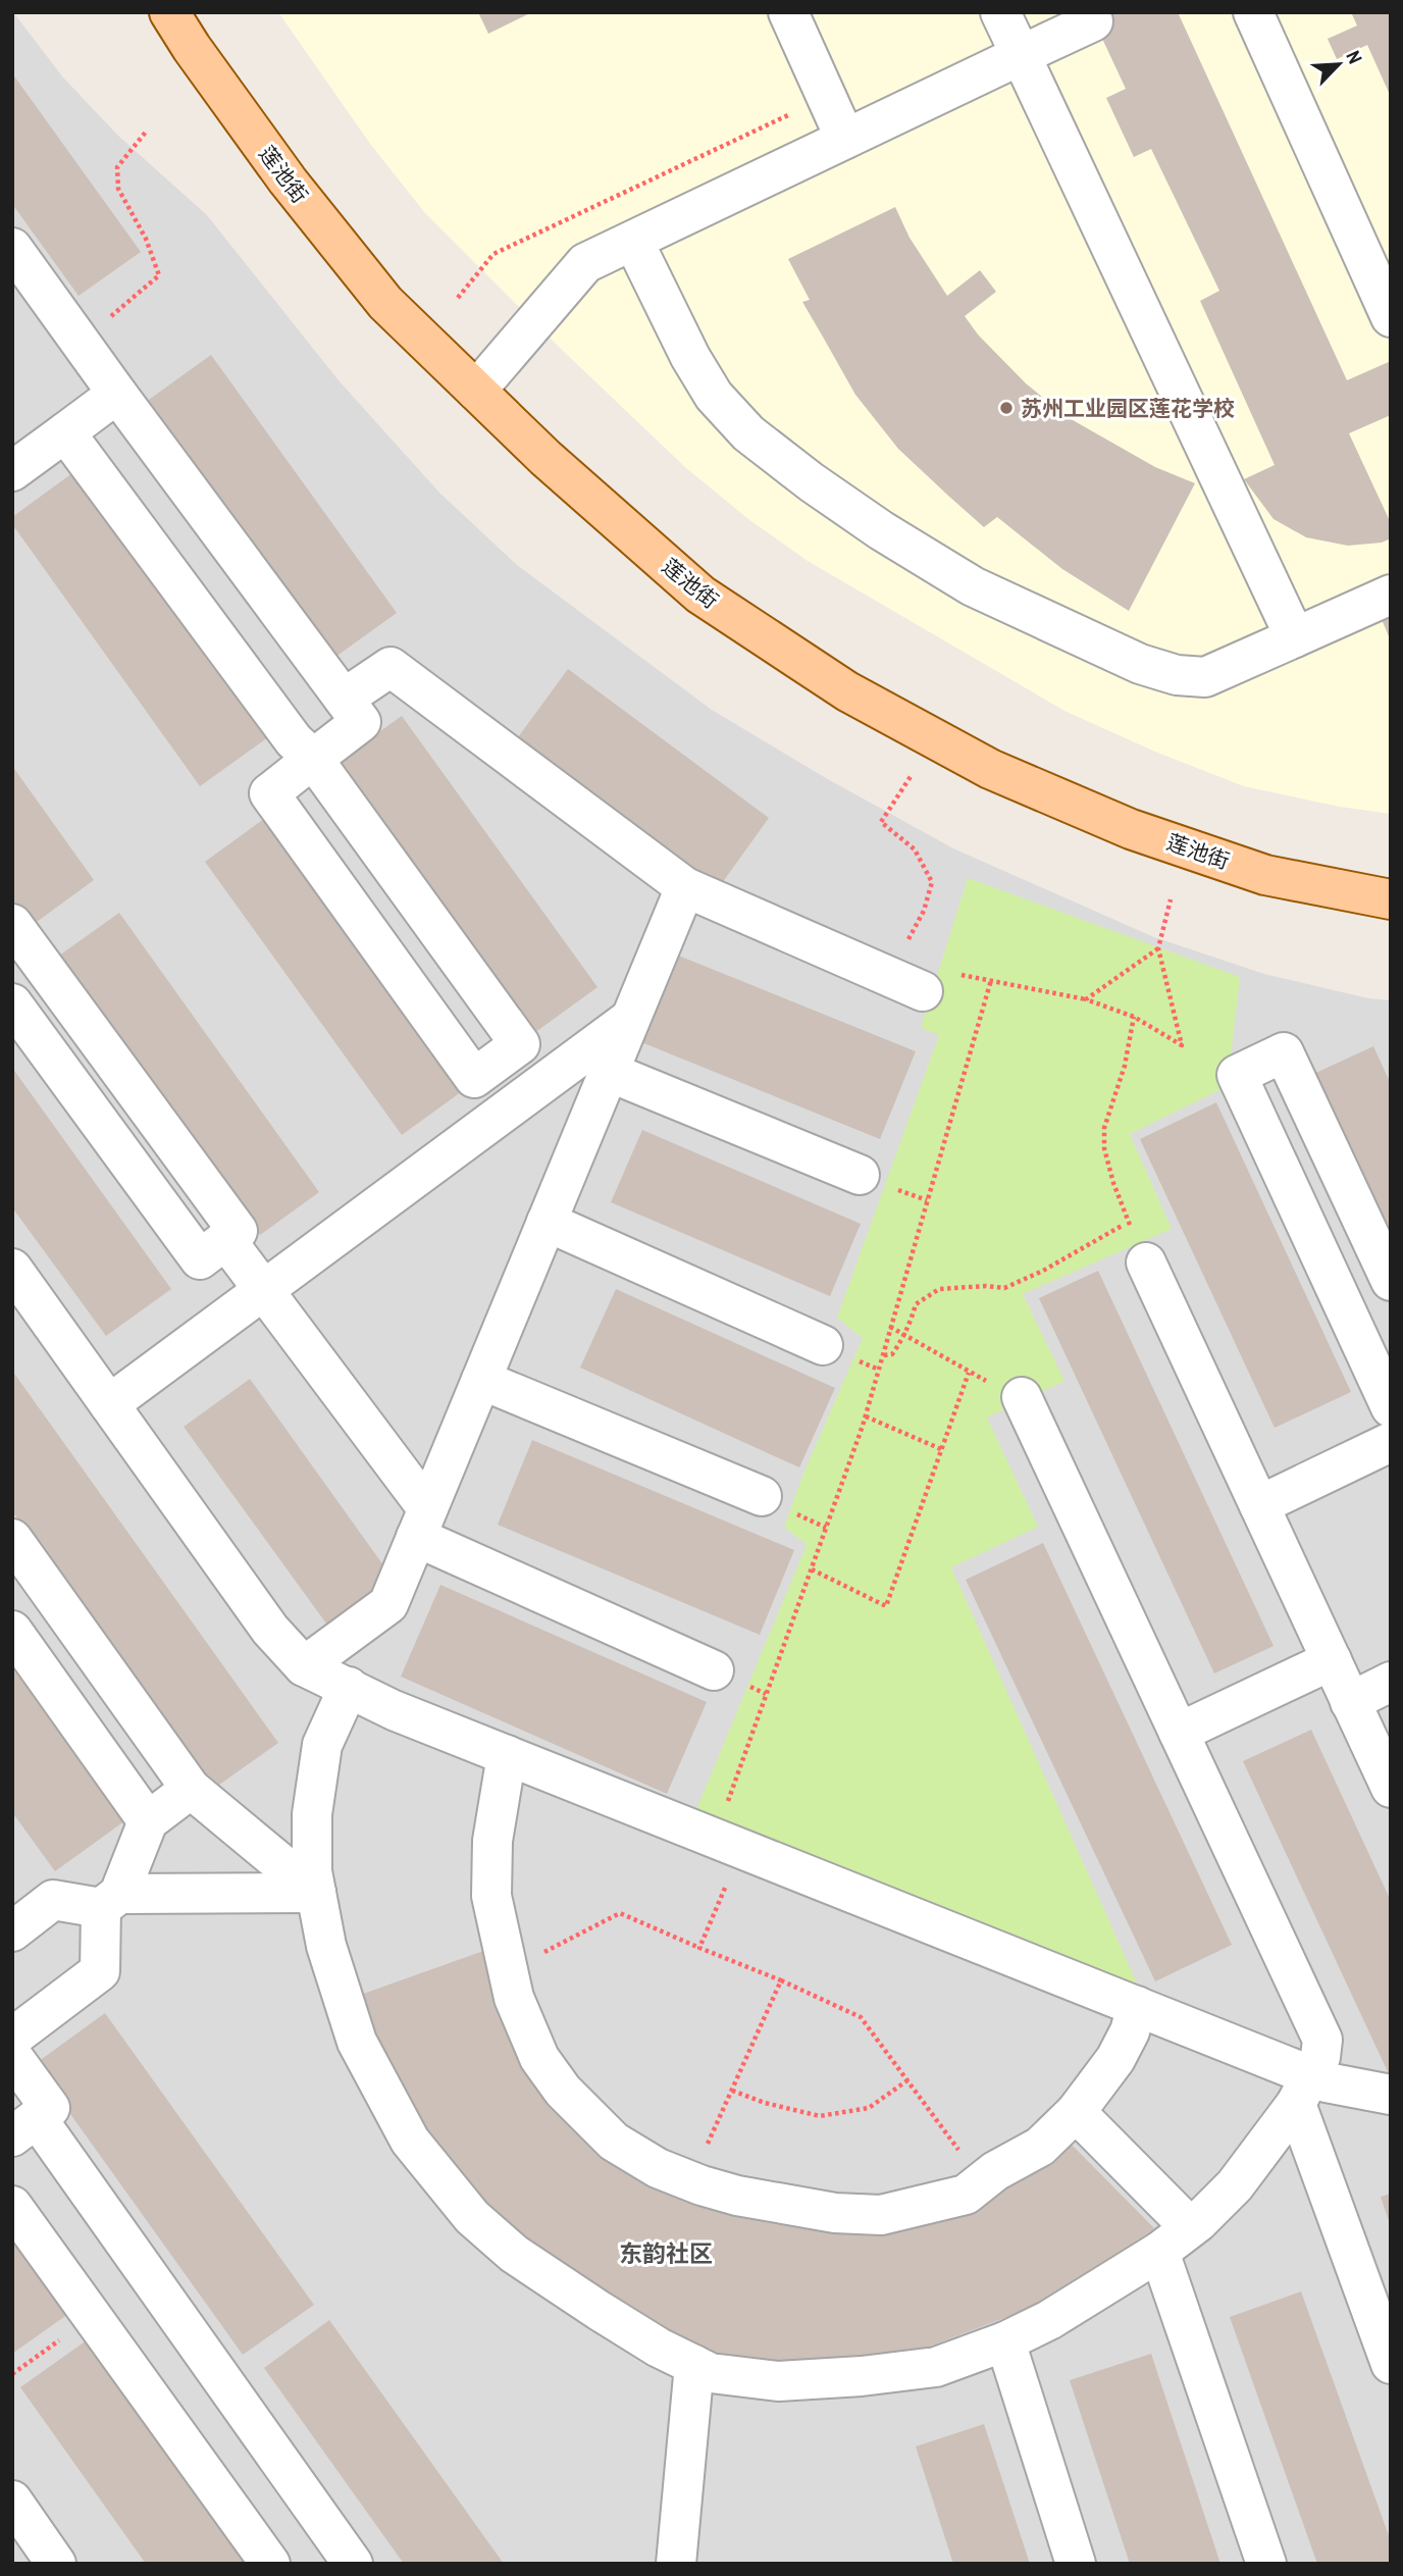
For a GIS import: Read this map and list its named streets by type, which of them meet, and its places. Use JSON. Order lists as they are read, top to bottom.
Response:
{
  "streets": {
    "main road": ["莲池街"]
  },
  "districts": ["东韵社区"],
  "places": ["苏州工业园区莲花学校"],
  "north": "top right"
}
